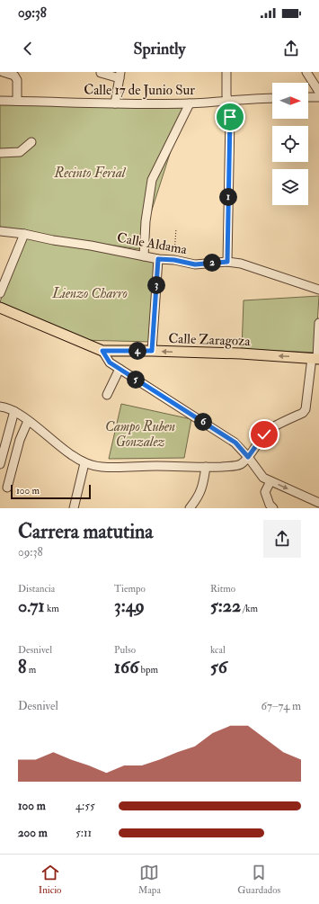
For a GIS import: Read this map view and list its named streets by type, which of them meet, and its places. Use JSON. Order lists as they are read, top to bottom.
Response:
{
  "streets": {
    "main road": ["Calle Zaragoza"],
    "street": ["Calle 17 de Junio Sur", "Calle Aldama"]
  },
  "one_way": ["Calle Zaragoza"],
  "parks": ["Recinto Ferial", "Lienzo Charro", "Campo Ruben Gonzalez"],
  "scale_bar": "100 m",
  "north": "right",
  "page": {
    "status": "09:38",
    "header": "Sprintly",
    "pins": [
      "1",
      "2",
      "3",
      "4",
      "5",
      "6"
    ],
    "scale": "100 m",
    "heading": ["Carrera matutina", "09:38"],
    "stats": [
      ["Distancia", "0.71 km"],
      ["Tiempo", "3:49"],
      ["Ritmo", "5:22 /km"],
      ["Desnivel", "8 m"],
      ["Pulso", "166 bpm"],
      ["kcal", "56"]
    ],
    "chart": ["Desnivel", "67–74 m"],
    "list": [
      {
        "name": "100 m",
        "note": "4:55"
      },
      {
        "name": "200 m",
        "note": "5:11"
      }
    ],
    "tabs": ["Inicio", "Mapa", "Guardados"]
  }
}
